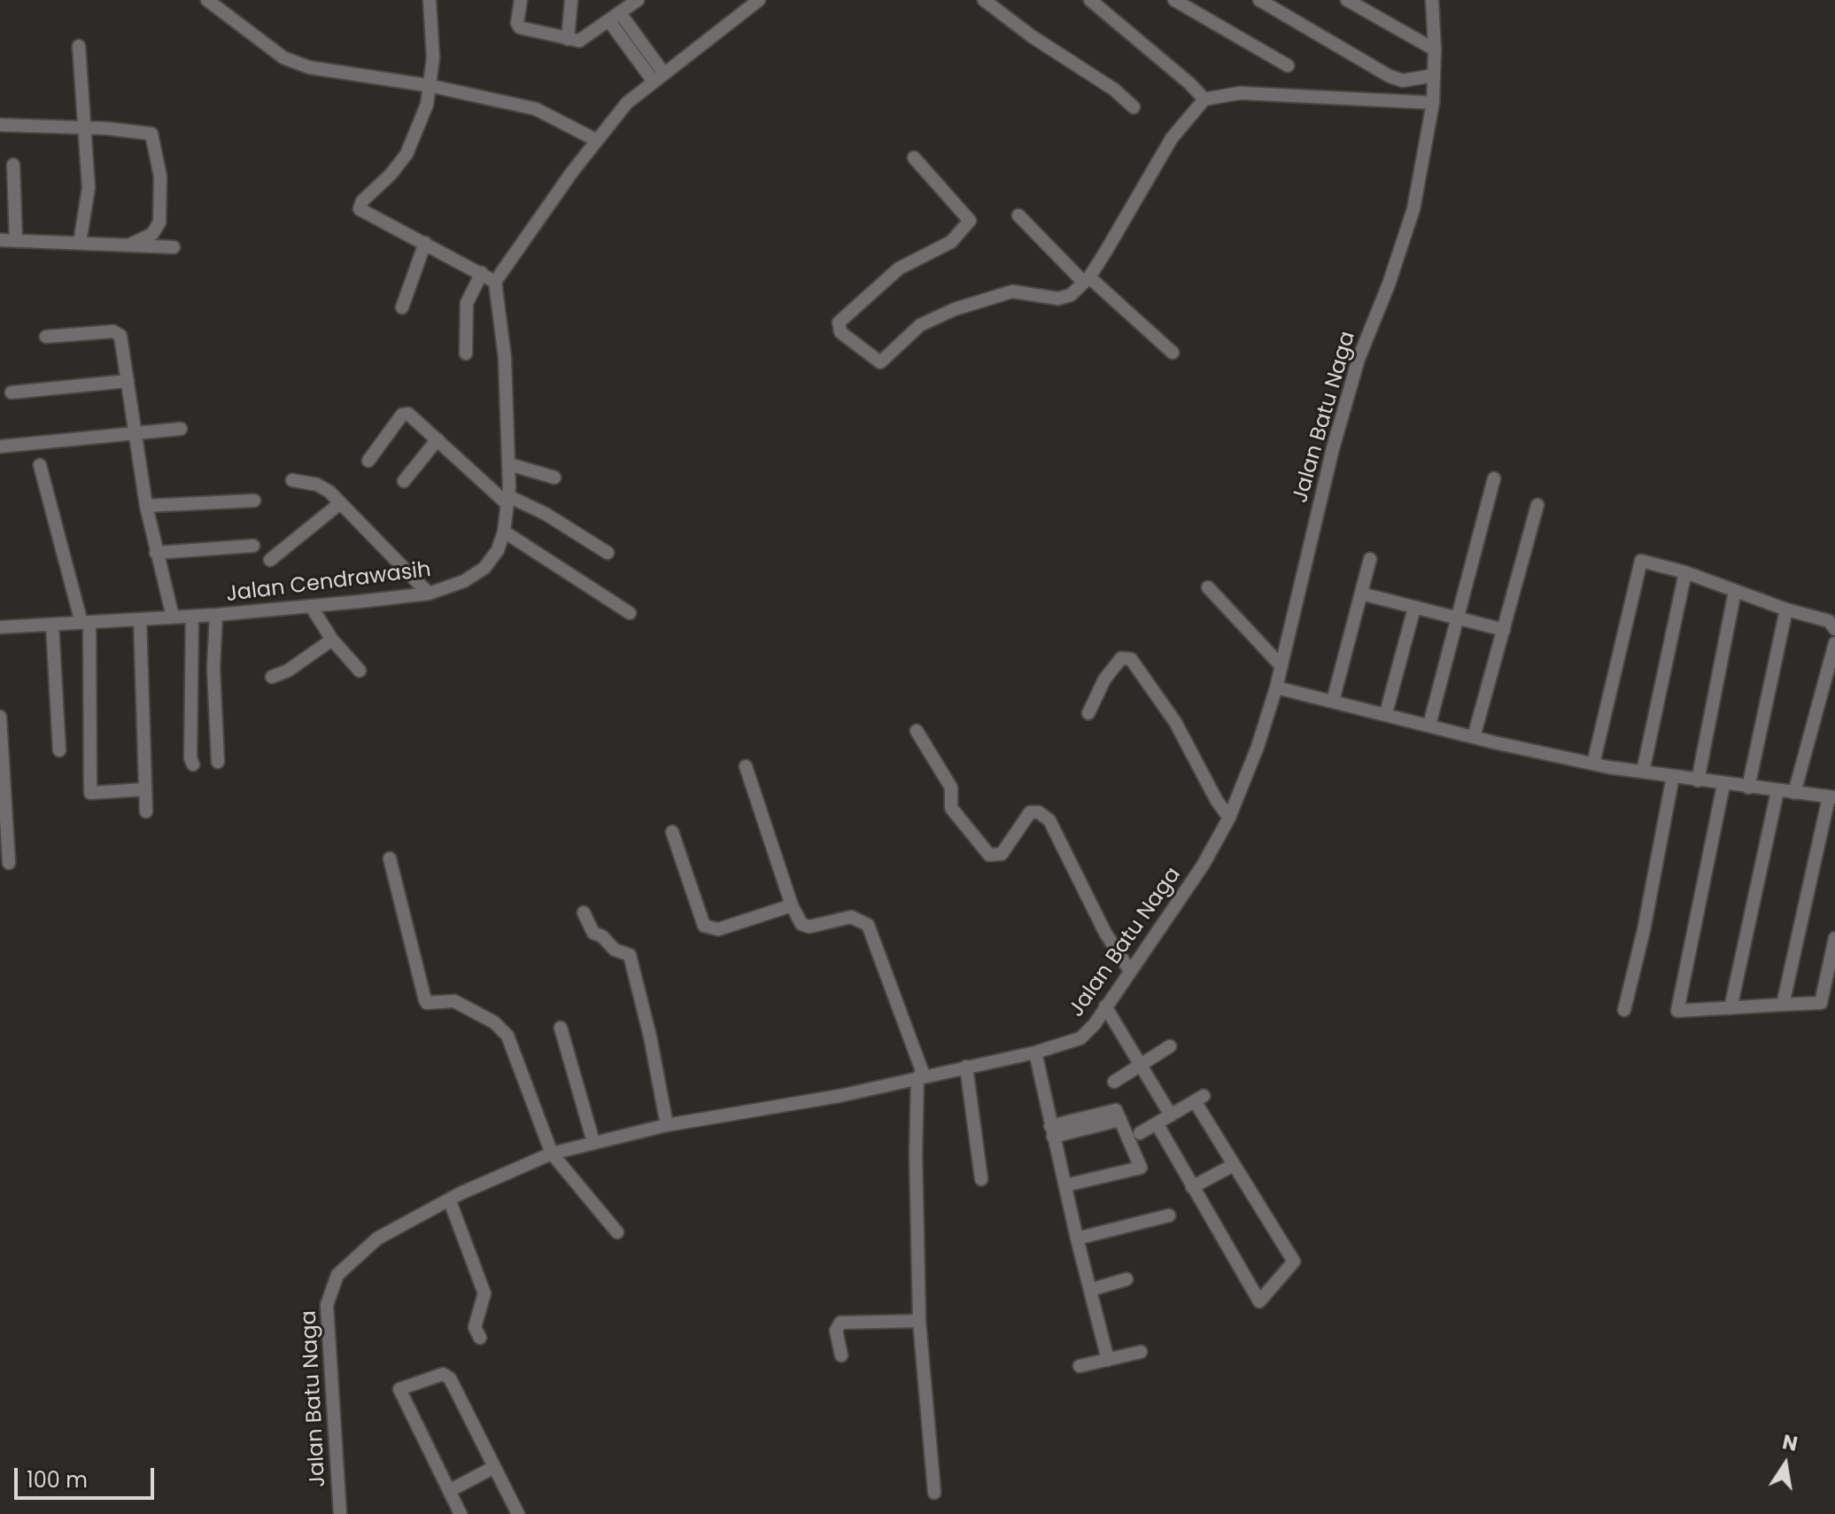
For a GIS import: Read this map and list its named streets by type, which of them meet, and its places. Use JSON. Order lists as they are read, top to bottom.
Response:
{
  "streets": {
    "street": ["Jalan Batu Naga", "Jalan Cendrawasih"]
  },
  "scale_bar": "100 m",
  "north": "top"
}
